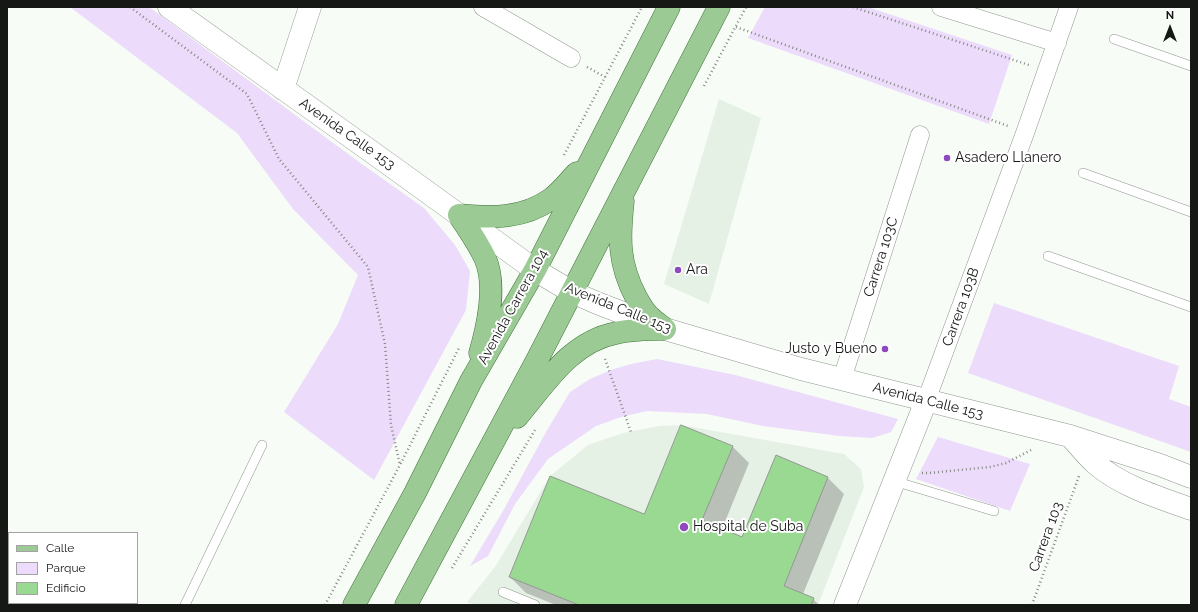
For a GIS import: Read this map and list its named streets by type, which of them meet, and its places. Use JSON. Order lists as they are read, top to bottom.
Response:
{
  "streets": {
    "main road": ["Avenida Calle 153", "Avenida Carrera 104", "Carrera 103B"],
    "street": ["Carrera 103C"],
    "path": ["Carrera 103"]
  },
  "crossings": [
    ["Avenida Calle 153", "Carrera 103C"],
    ["Avenida Calle 153", "Avenida Carrera 104"],
    ["Avenida Calle 153", "Carrera 103B"]
  ],
  "places": [
    "Asadero Llanero",
    "Ara",
    "Justo y Bueno",
    "Hospital de Suba"
  ],
  "legend": ["Calle", "Parque", "Edificio"],
  "north": "top"
}
